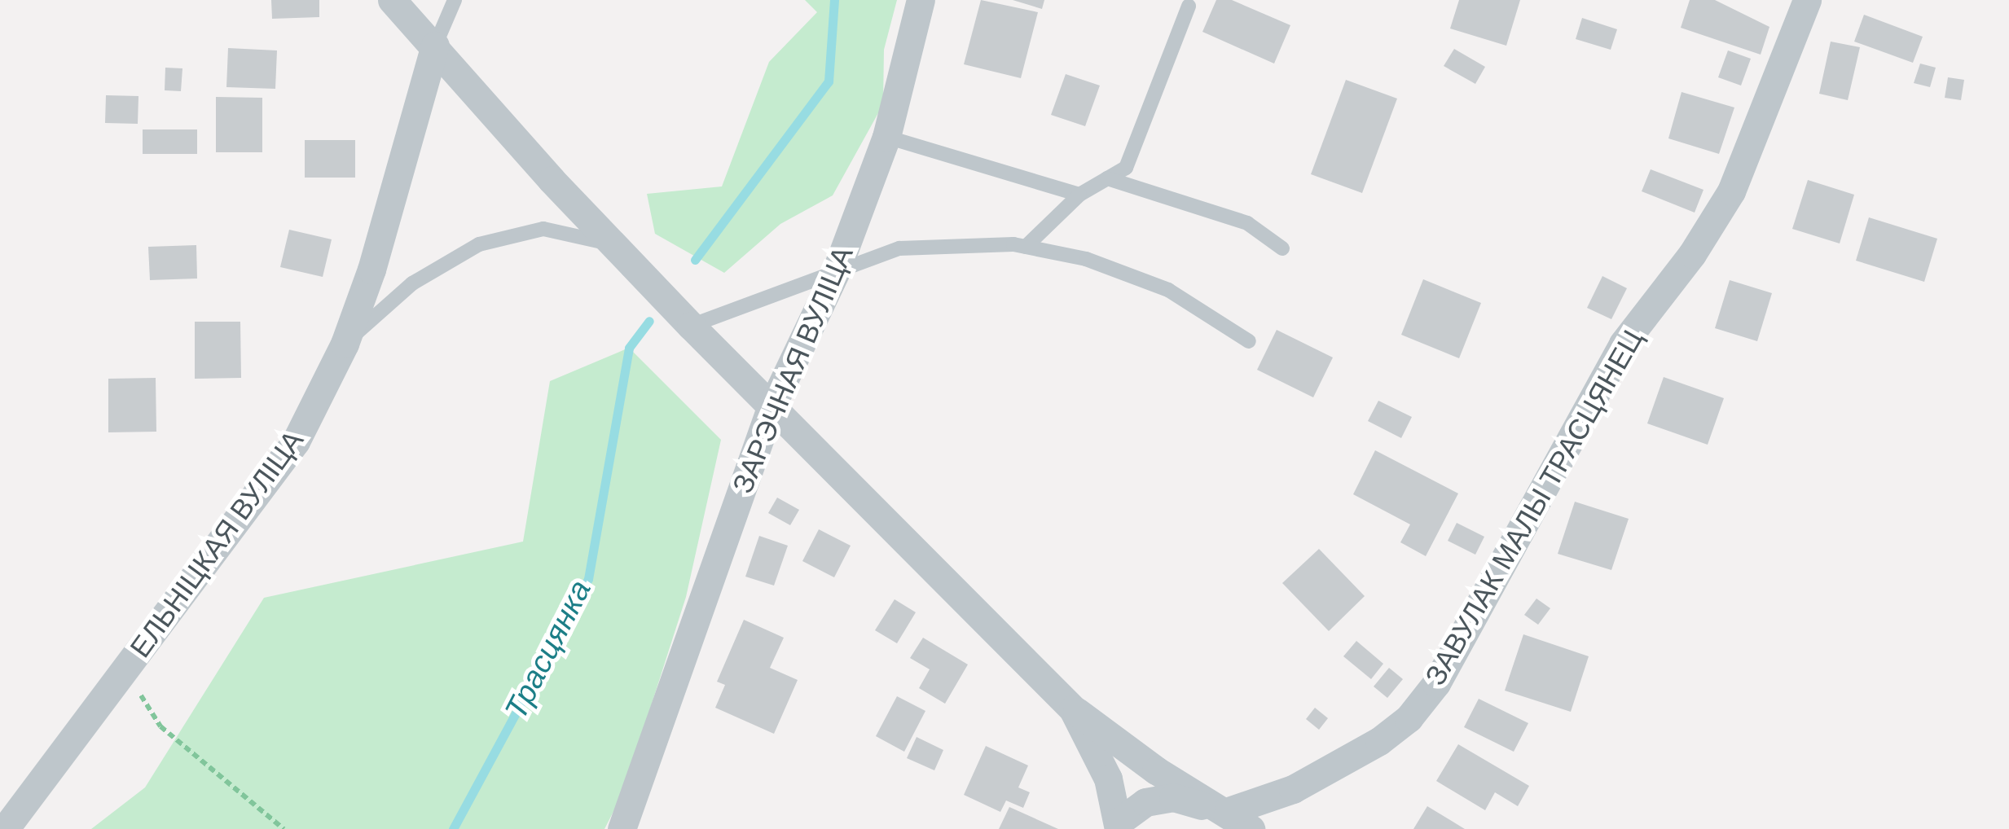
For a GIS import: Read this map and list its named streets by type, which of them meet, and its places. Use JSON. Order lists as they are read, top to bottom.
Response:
{
  "streets": {
    "street": ["ЗАРЭЧНАЯ ВУЛІЦА", "ЗАВУЛАК МАЛЫ ТРАСЦЯНЕЦ", "ЕЛЬНІЦКАЯ ВУЛІЦА"]
  },
  "water": ["Трасцянка"]
}
